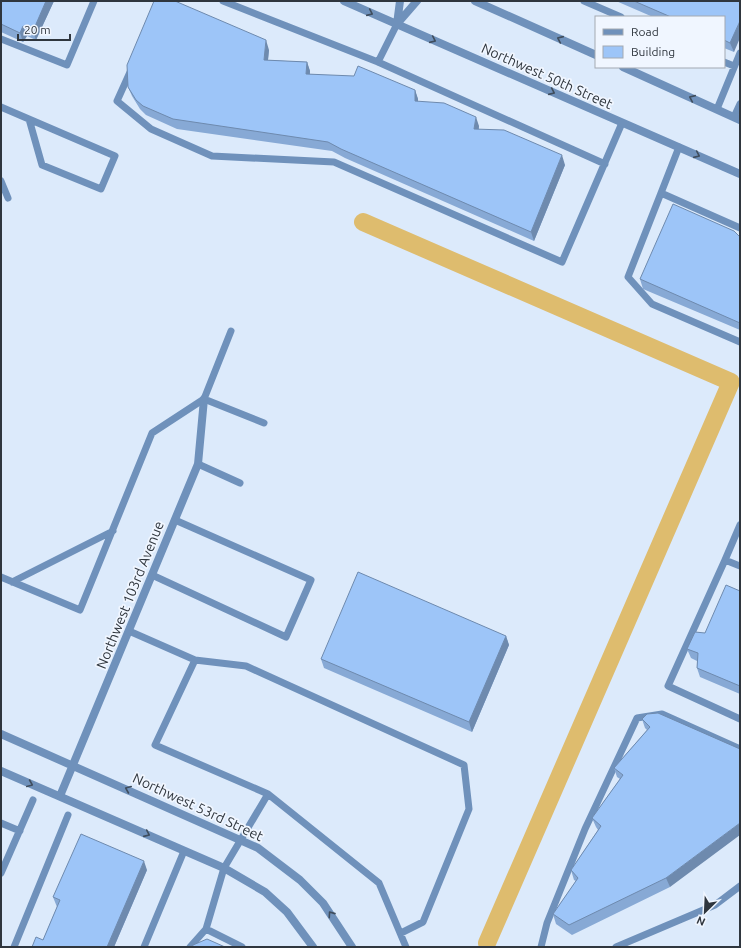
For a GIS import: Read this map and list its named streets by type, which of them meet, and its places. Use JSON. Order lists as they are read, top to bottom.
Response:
{
  "streets": {
    "street": ["Northwest 50th Street", "Northwest 103rd Avenue", "Northwest 53rd Street"]
  },
  "crossings": [
    ["Northwest 103rd Avenue", "Northwest 53rd Street"]
  ],
  "legend": ["Road", "Building"],
  "scale_bar": "20 m",
  "north": "bottom left"
}
